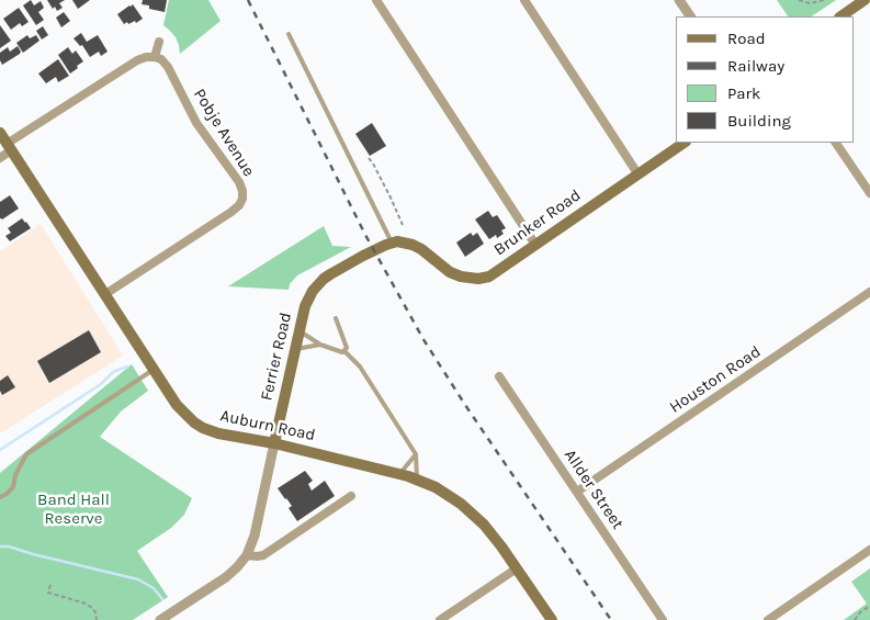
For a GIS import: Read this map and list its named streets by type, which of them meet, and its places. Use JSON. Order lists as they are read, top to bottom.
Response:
{
  "streets": {
    "main road": ["Brunker Road", "Ferrier Road", "Auburn Road"],
    "street": ["Pobje Avenue", "Houston Road", "Allder Street"]
  },
  "crossings": [
    ["Pobje Avenue", "Auburn Road"],
    ["Brunker Road", "Ferrier Road"],
    ["Ferrier Road", "Auburn Road"],
    ["Houston Road", "Allder Street"]
  ],
  "parks": ["Band Hall Reserve"],
  "legend": [
    "Road",
    "Railway",
    "Park",
    "Building"
  ]
}
